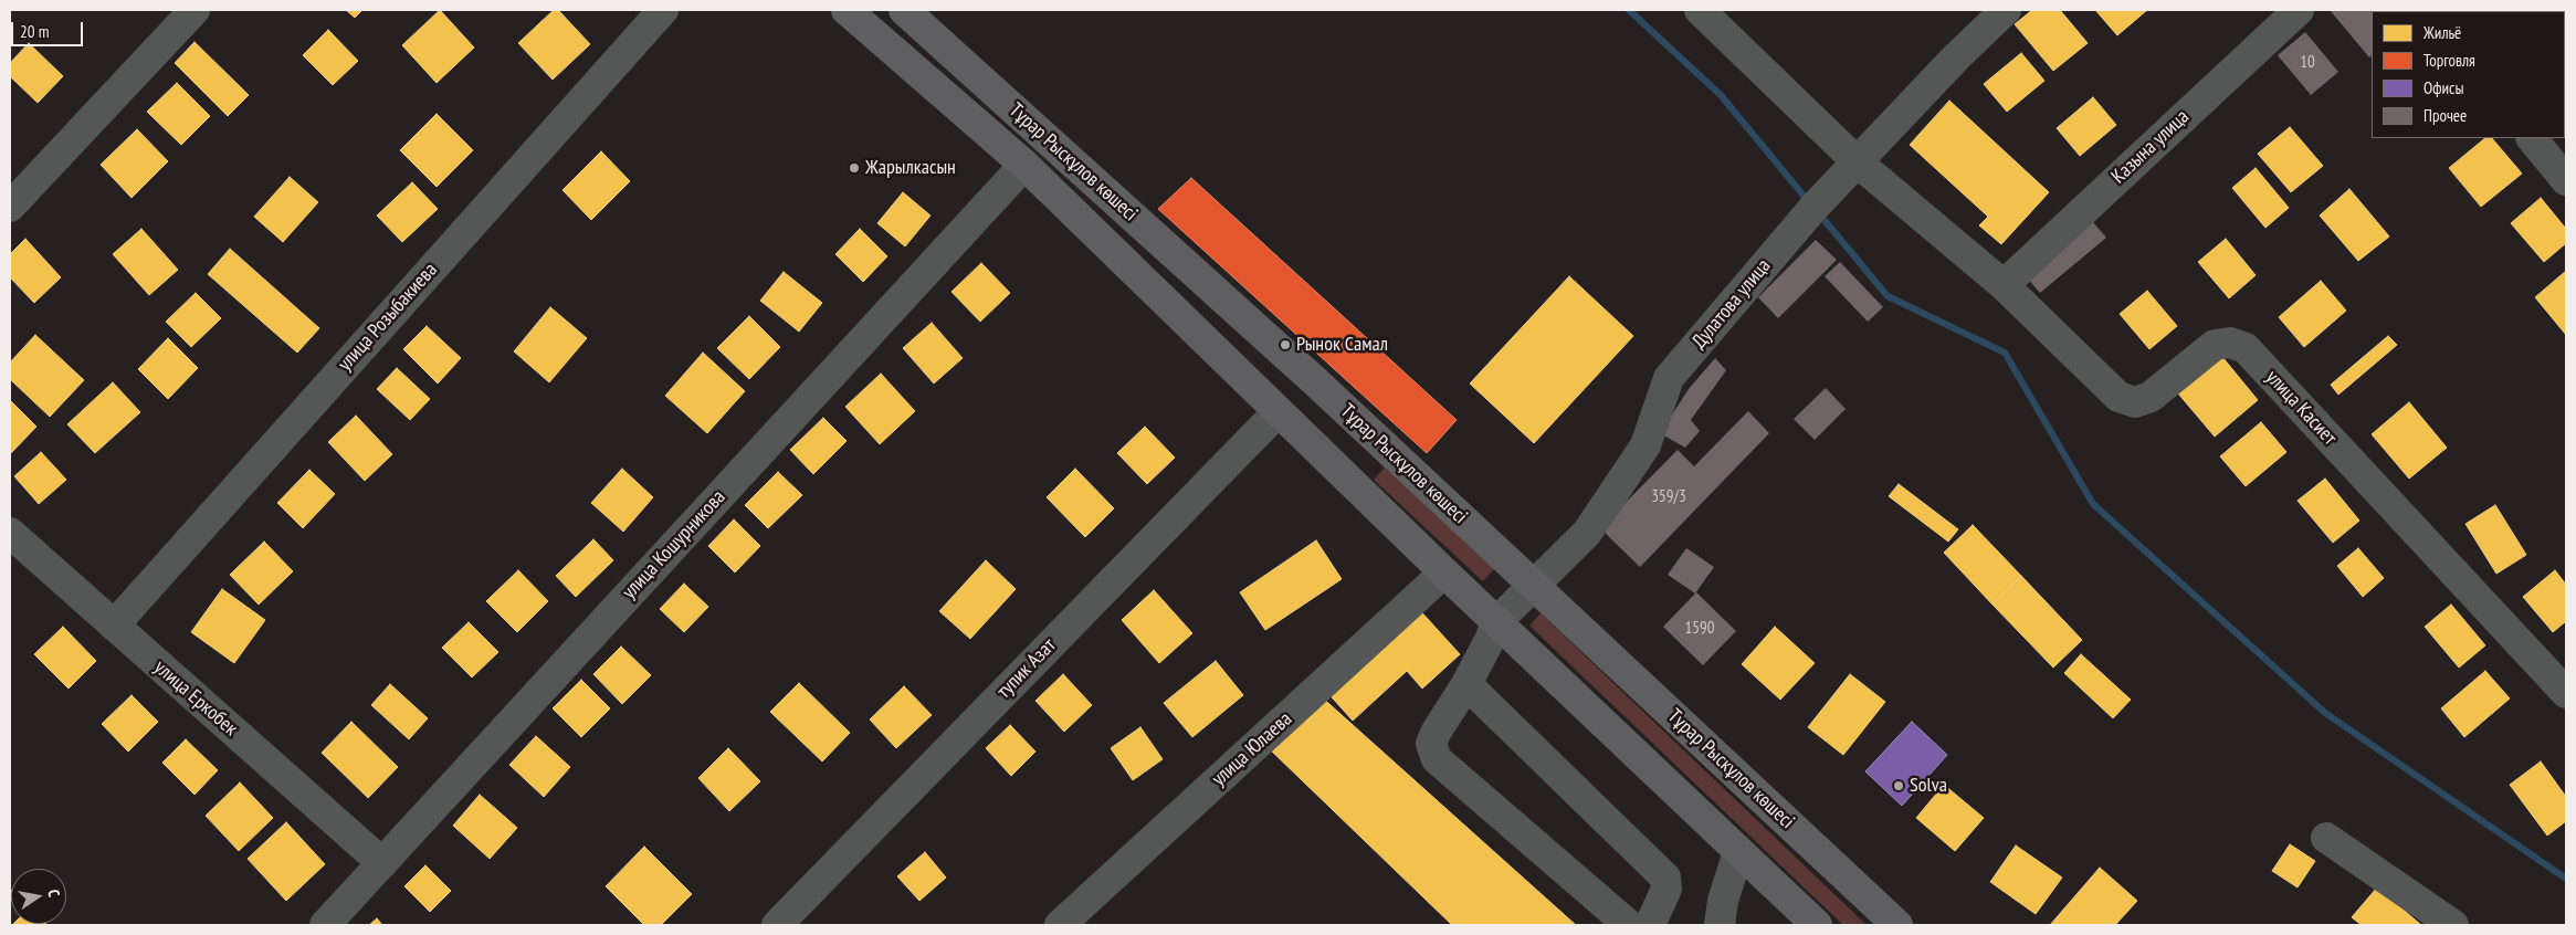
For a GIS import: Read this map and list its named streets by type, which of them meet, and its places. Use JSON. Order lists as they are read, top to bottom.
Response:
{
  "streets": {
    "main road": ["Тұрар Рыскұлов көшесі"],
    "street": [
      "Казына улица",
      "Дулатова улица",
      "улица Розыбакиева",
      "улица Касиет",
      "улица Кошурникова",
      "тупик Азат",
      "улица Еркобек",
      "улица Юлаева"
    ]
  },
  "crossings": [
    ["Казына улица", "улица Касиет"],
    ["Тұрар Рыскұлов көшесі", "Дулатова улица"],
    ["Тұрар Рыскұлов көшесі", "улица Кошурникова"],
    ["Тұрар Рыскұлов көшесі", "тупик Азат"],
    ["Тұрар Рыскұлов көшесі", "улица Юлаева"],
    ["Дулатова улица", "улица Касиет"],
    ["улица Розыбакиева", "улица Еркобек"],
    ["улица Кошурникова", "улица Еркобек"]
  ],
  "places": ["Жарылкасын", "Рынок Самал", "Solva"],
  "house_numbers": ["10", "359/3", "1590"],
  "legend": [
    "Жильё",
    "Торговля",
    "Офисы",
    "Прочее"
  ],
  "scale_bar": "20 m",
  "north": "right"
}
